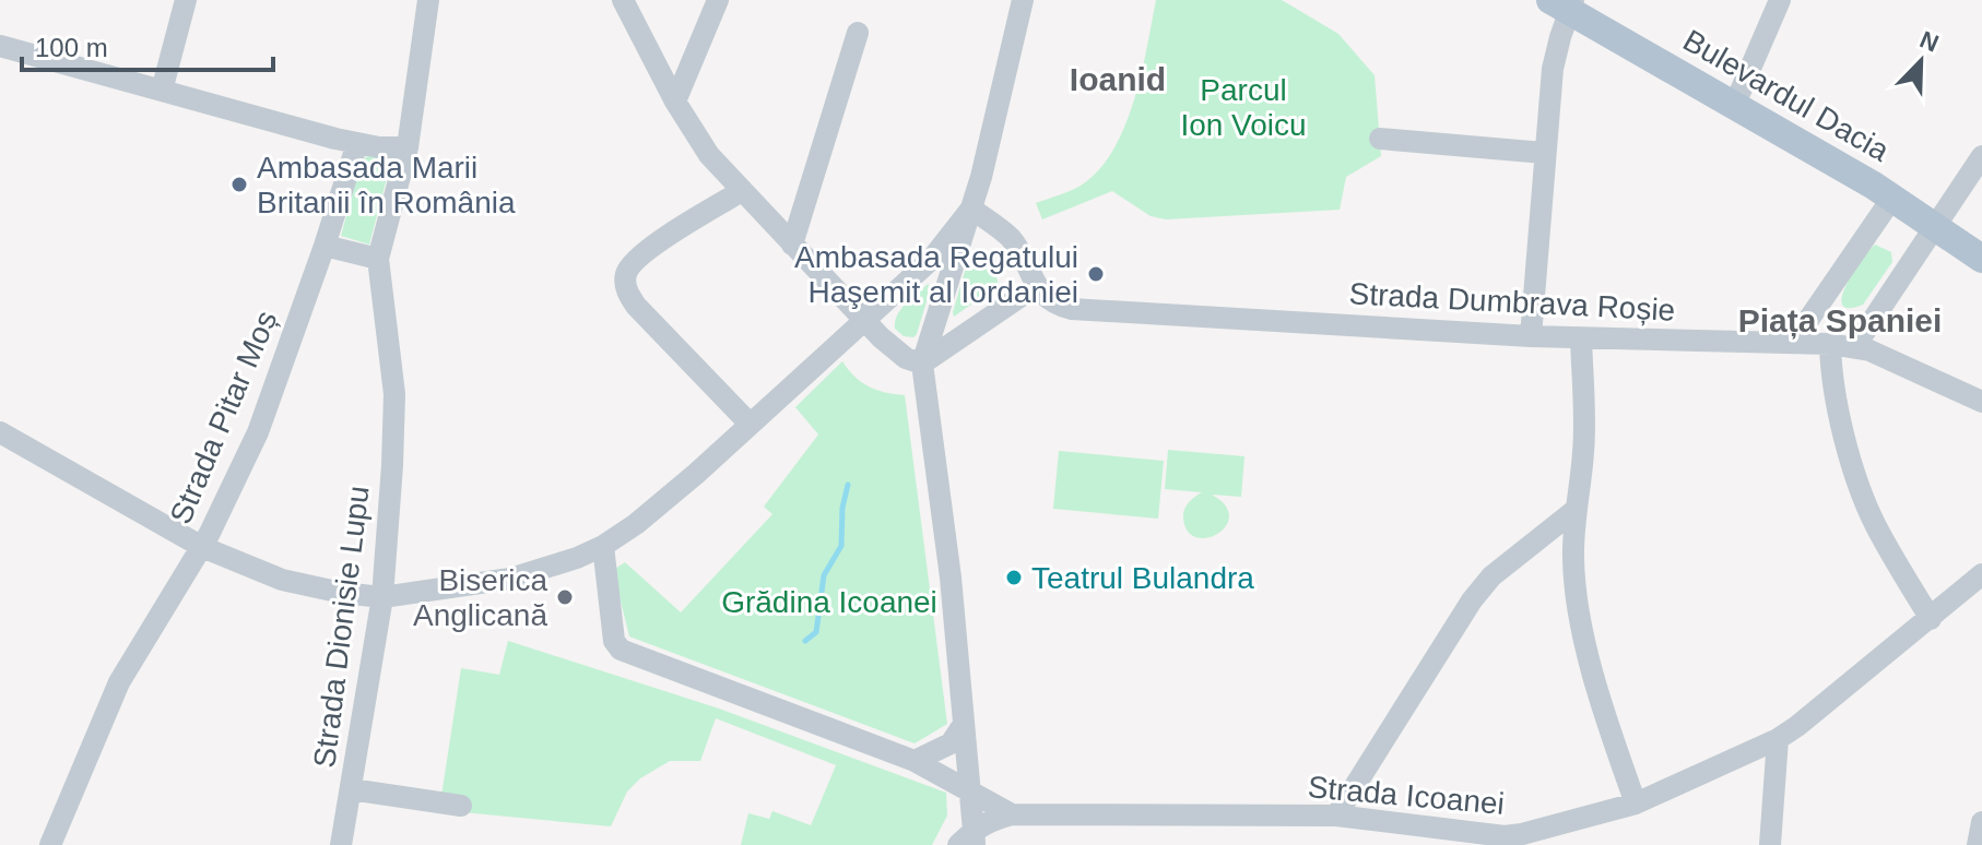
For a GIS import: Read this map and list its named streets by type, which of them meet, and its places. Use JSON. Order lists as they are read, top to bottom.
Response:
{
  "streets": {
    "main road": ["Bulevardul Dacia"],
    "street": [
      "Strada Dumbrava Roșie",
      "Strada Pitar Moș",
      "Strada Dionisie Lupu",
      "Strada Icoanei"
    ]
  },
  "districts": ["Ioanid", "Piața Spaniei"],
  "parks": ["Parcul Ion Voicu", "Grădina Icoanei"],
  "places": [
    "Ambasada Marii Britanii în România",
    "Ambasada Regatului Haşemit al Iordaniei",
    "Teatrul Bulandra",
    "Biserica Anglicană"
  ],
  "scale_bar": "100 m",
  "north": "top right"
}
